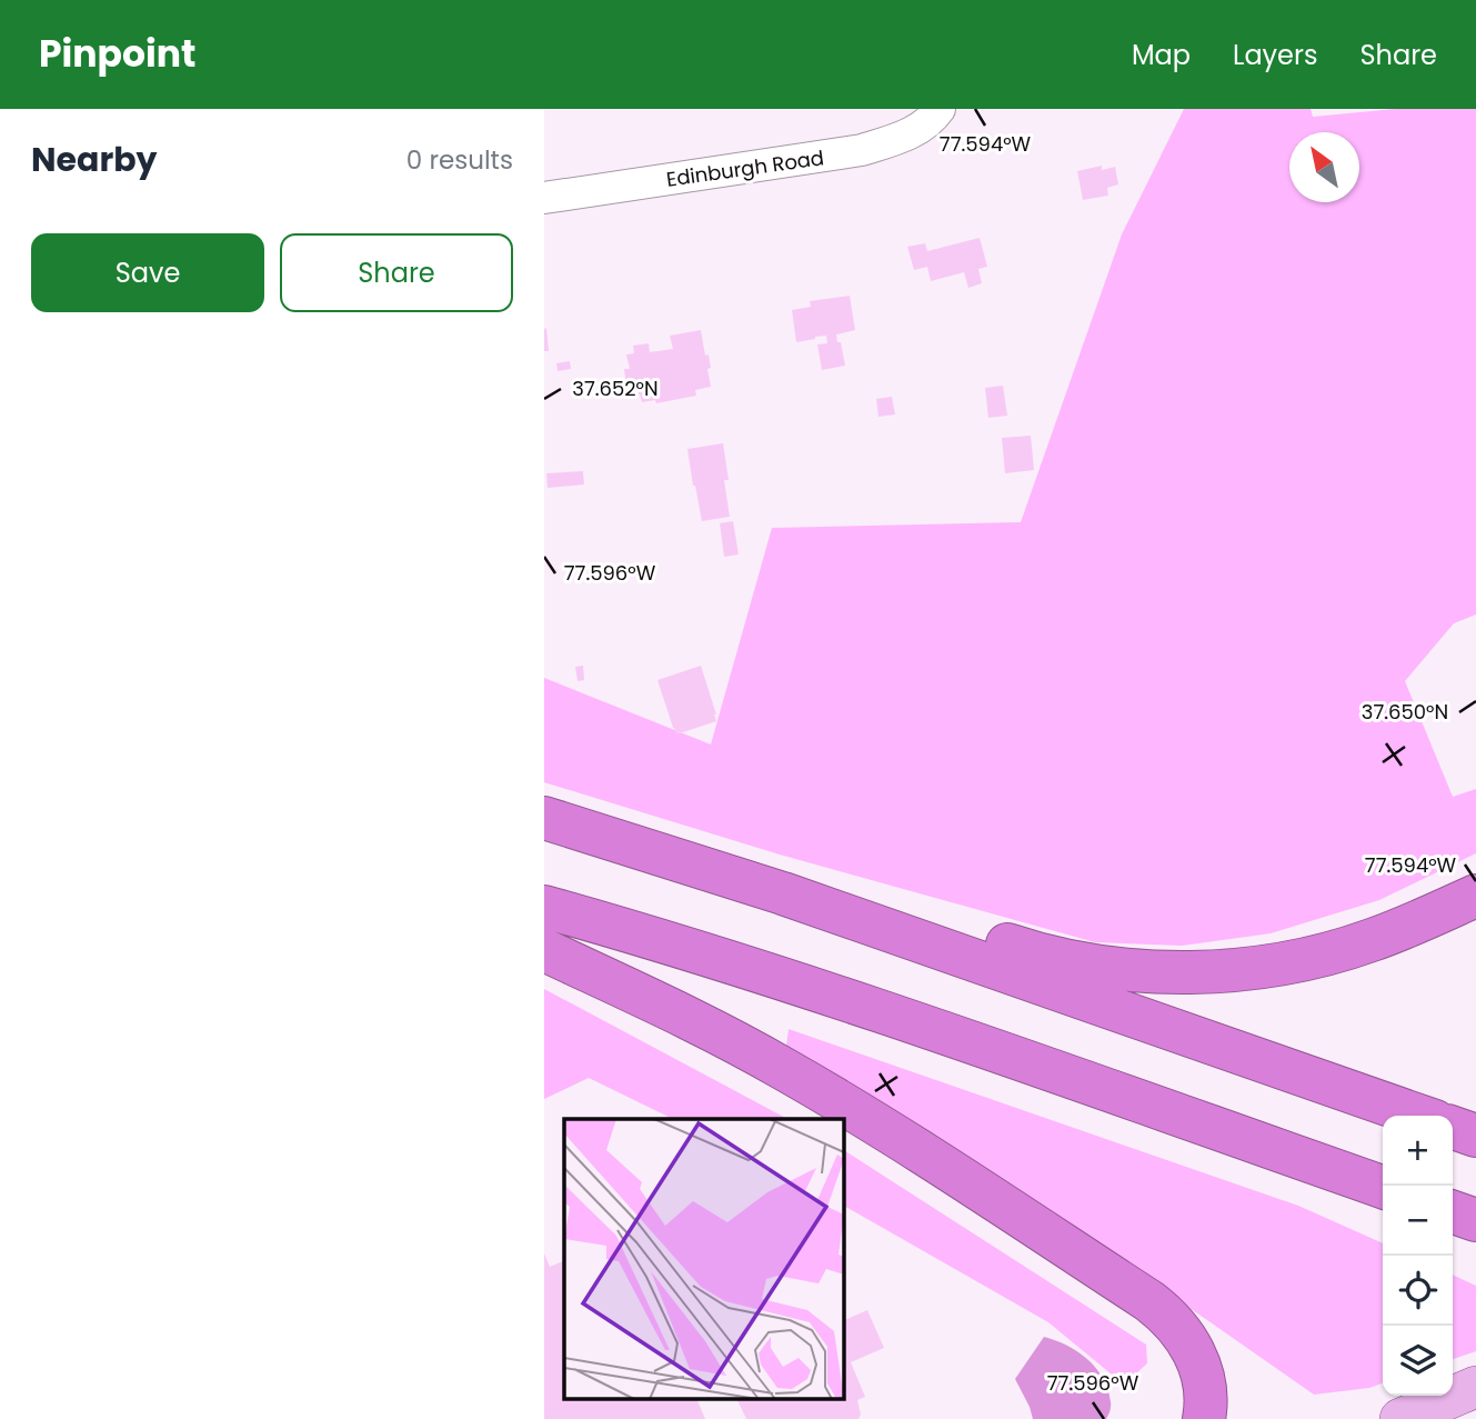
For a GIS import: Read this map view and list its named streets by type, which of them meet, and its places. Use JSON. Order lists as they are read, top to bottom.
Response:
{
  "streets": {
    "street": ["Edinburgh Road"]
  },
  "north": "top left",
  "page": {
    "header": "Pinpoint",
    "nav": ["Map", "Layers", "Share"],
    "heading": ["Nearby", "0 results"],
    "buttons": ["Save", "Share"],
    "map_buttons": ["+", "−"]
  },
  "coordinates": [
    "77.594°W",
    "37.652°N",
    "77.596°W",
    "37.650°N"
  ]
}
